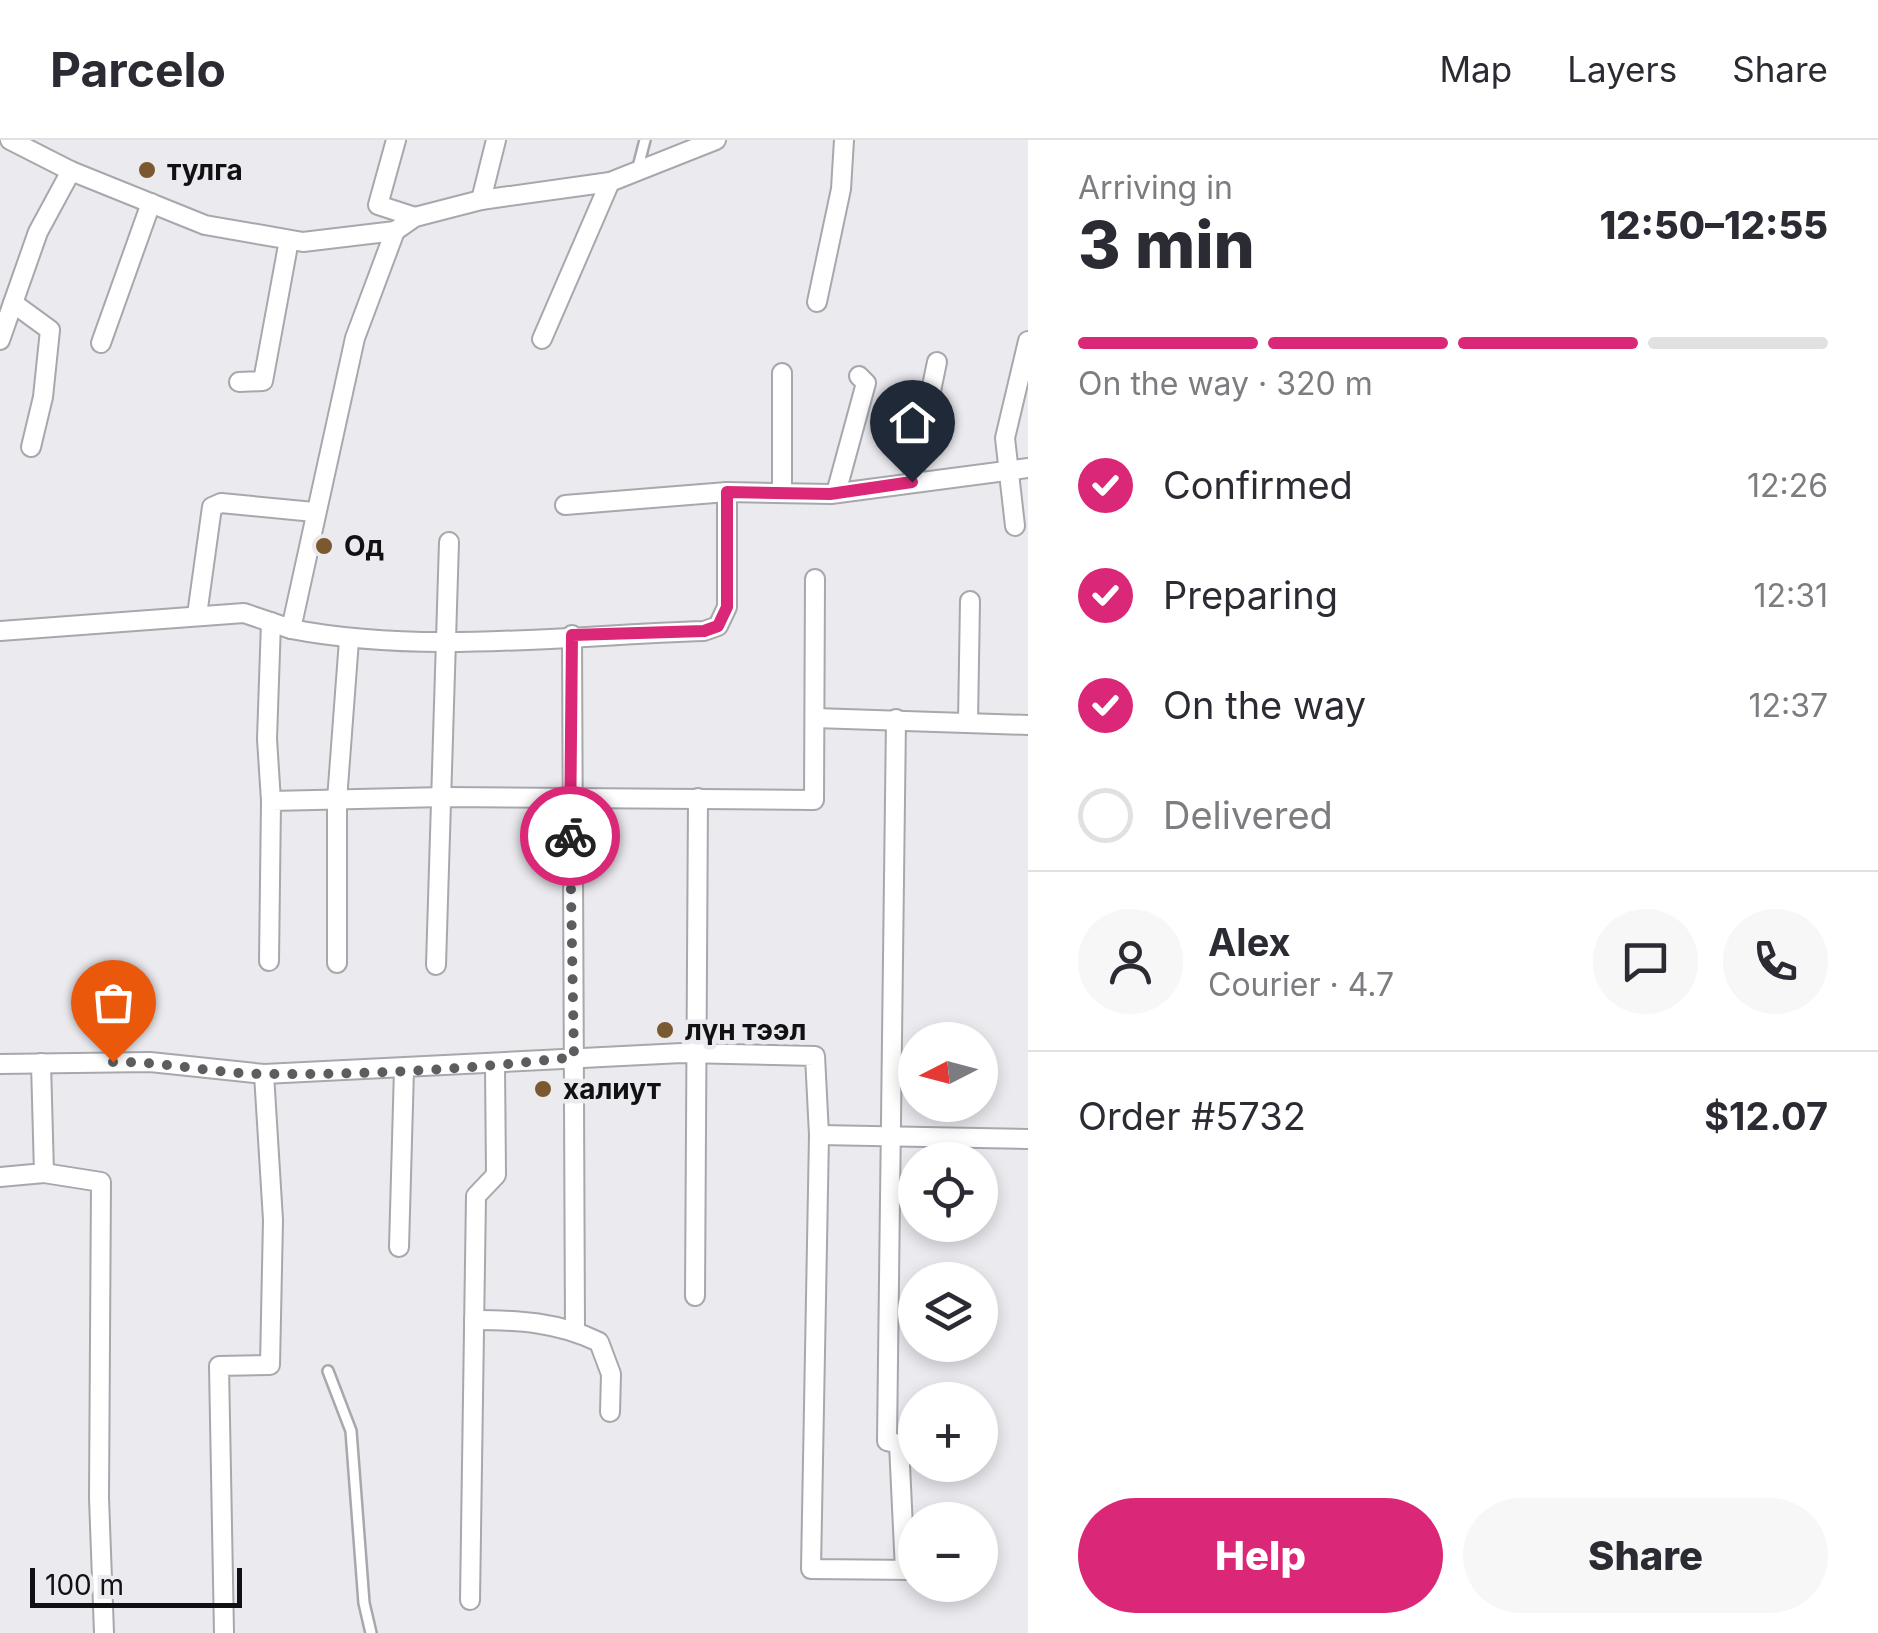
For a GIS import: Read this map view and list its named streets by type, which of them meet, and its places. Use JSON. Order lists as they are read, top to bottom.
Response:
{
  "places": [
    "тулга",
    "Од",
    "лүн тээл",
    "халиут"
  ],
  "scale_bar": "100 m",
  "north": "left",
  "page": {
    "header": "Parcelo",
    "nav": ["Map", "Layers", "Share"],
    "heading": ["3 min", "Arriving in", "12:50–12:55"],
    "panel": [
      "Alex",
      "Courier · 4.7",
      "Order #5732",
      "$12.07"
    ],
    "bar": "On the way · 320 m",
    "list": [
      ["Confirmed", "12:26"],
      ["Preparing", "12:31"],
      ["On the way", "12:37"],
      "Delivered"
    ],
    "map_buttons": ["+", "−"],
    "buttons": ["Help", "Share"],
    "scale": "100 m"
  }
}
